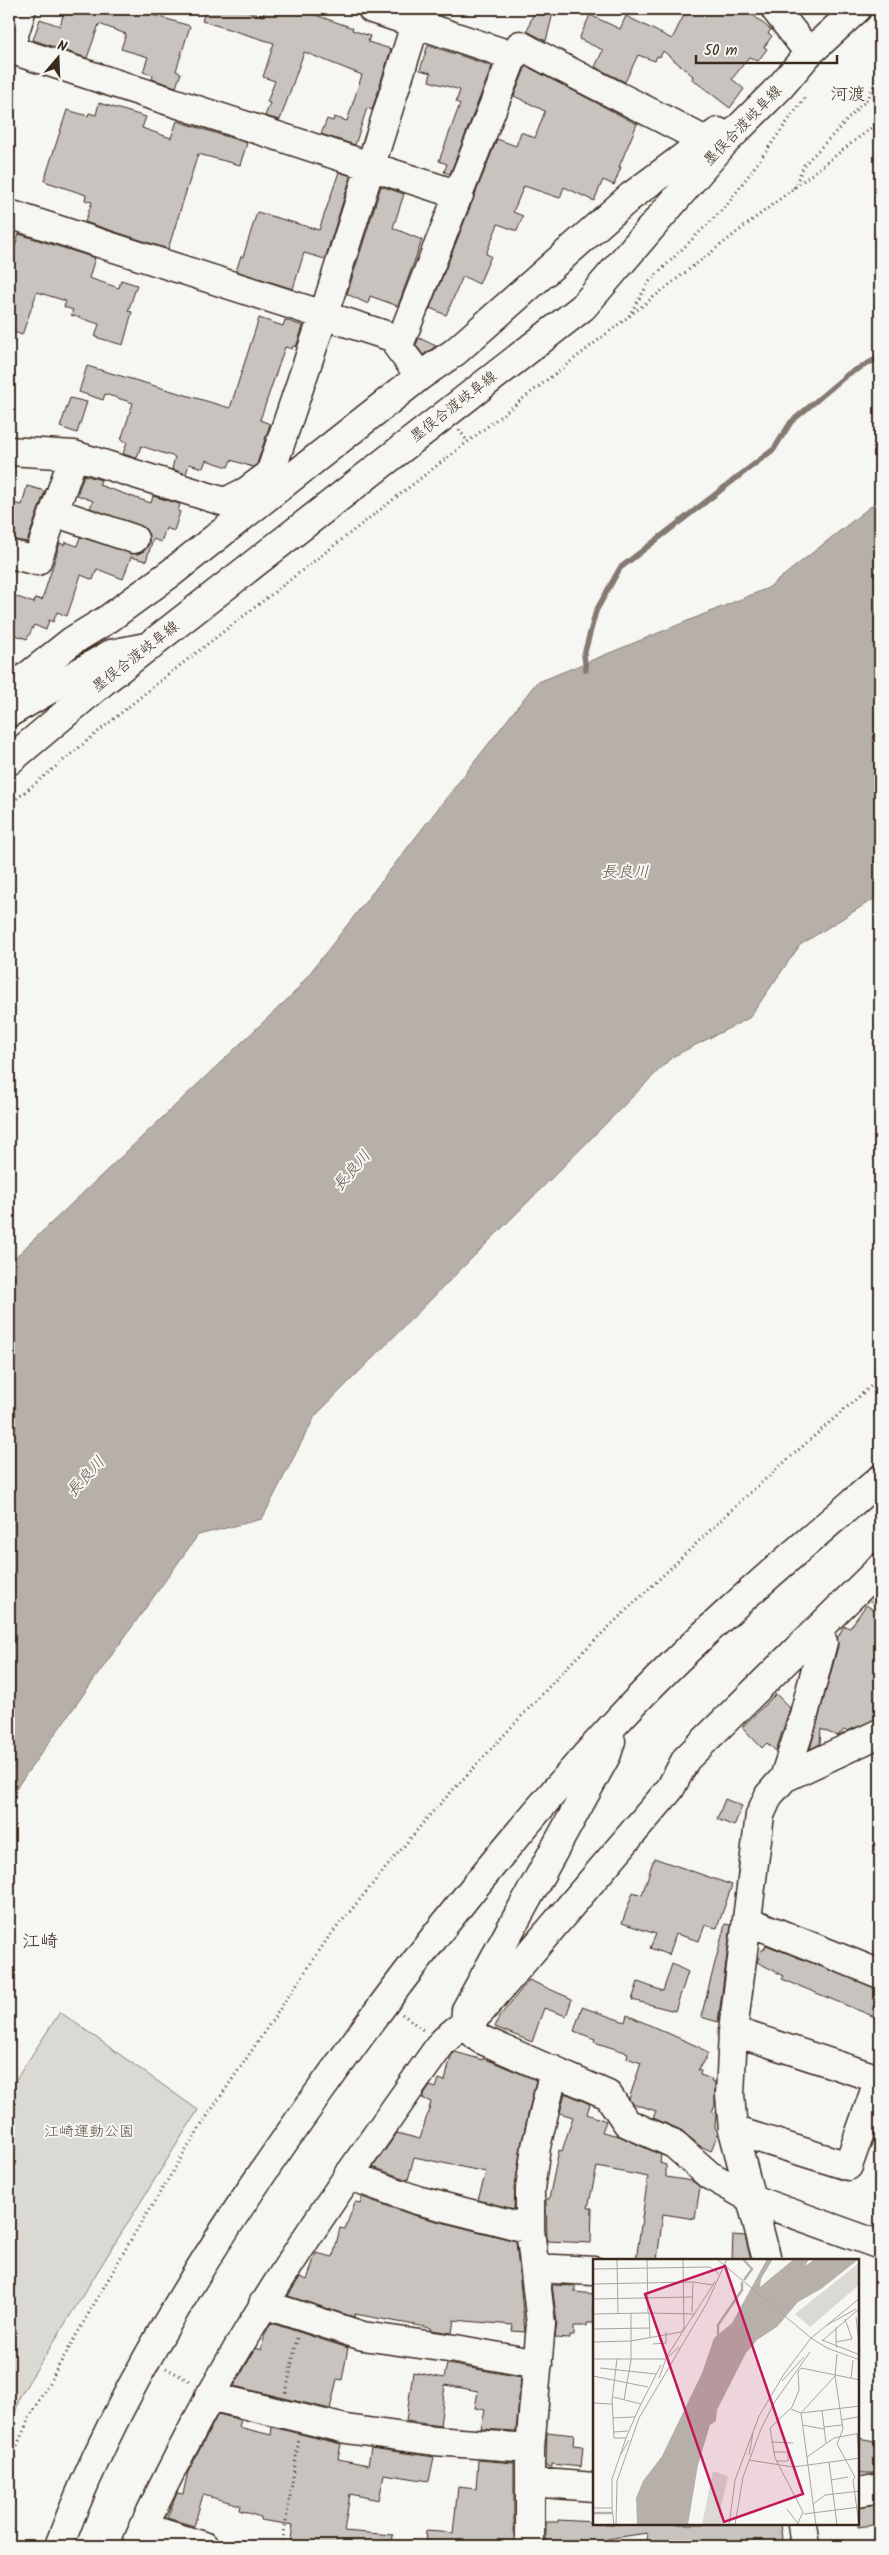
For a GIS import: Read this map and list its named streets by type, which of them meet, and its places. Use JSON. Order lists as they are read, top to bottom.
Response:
{
  "streets": {
    "street": ["墨俣合渡岐阜線"]
  },
  "districts": ["河渡", "江崎"],
  "water": ["長良川"],
  "parks": ["江崎運動公園"],
  "scale_bar": "50 m",
  "north": "top"
}
